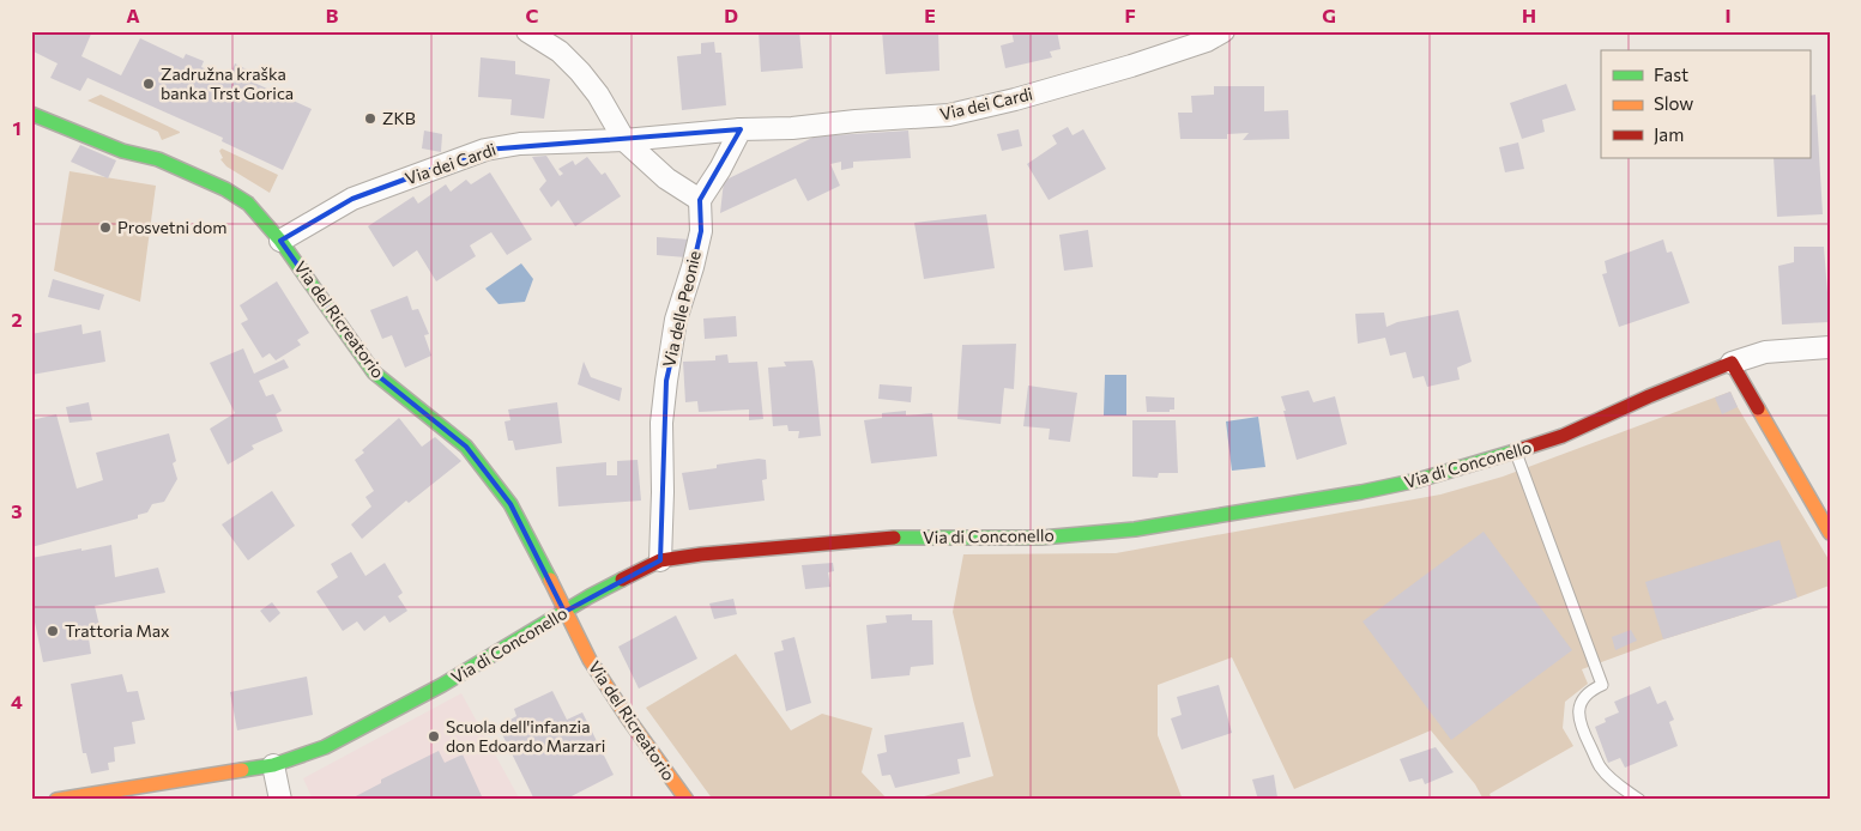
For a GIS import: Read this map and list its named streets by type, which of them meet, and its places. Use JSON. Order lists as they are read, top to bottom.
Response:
{
  "streets": {
    "street": [
      "Via dei Cardi",
      "Via delle Peonie",
      "Via del Ricreatorio",
      "Via di Conconello"
    ]
  },
  "crossings": [
    ["Via dei Cardi", "Via del Ricreatorio"],
    ["Via delle Peonie", "Via di Conconello"],
    ["Via del Ricreatorio", "Via di Conconello"]
  ],
  "places": [
    "Zadružna kraška banka Trst Gorica",
    "ZKB",
    "Prosvetni dom",
    "Trattoria Max",
    "Scuola dell'infanzia don Edoardo Marzari"
  ],
  "legend": ["Fast", "Slow", "Jam"],
  "grid": {
    "columns": [
      "A",
      "B",
      "C",
      "D",
      "E",
      "F",
      "G",
      "H",
      "I"
    ],
    "rows": [
      "1",
      "2",
      "3",
      "4"
    ]
  }
}
